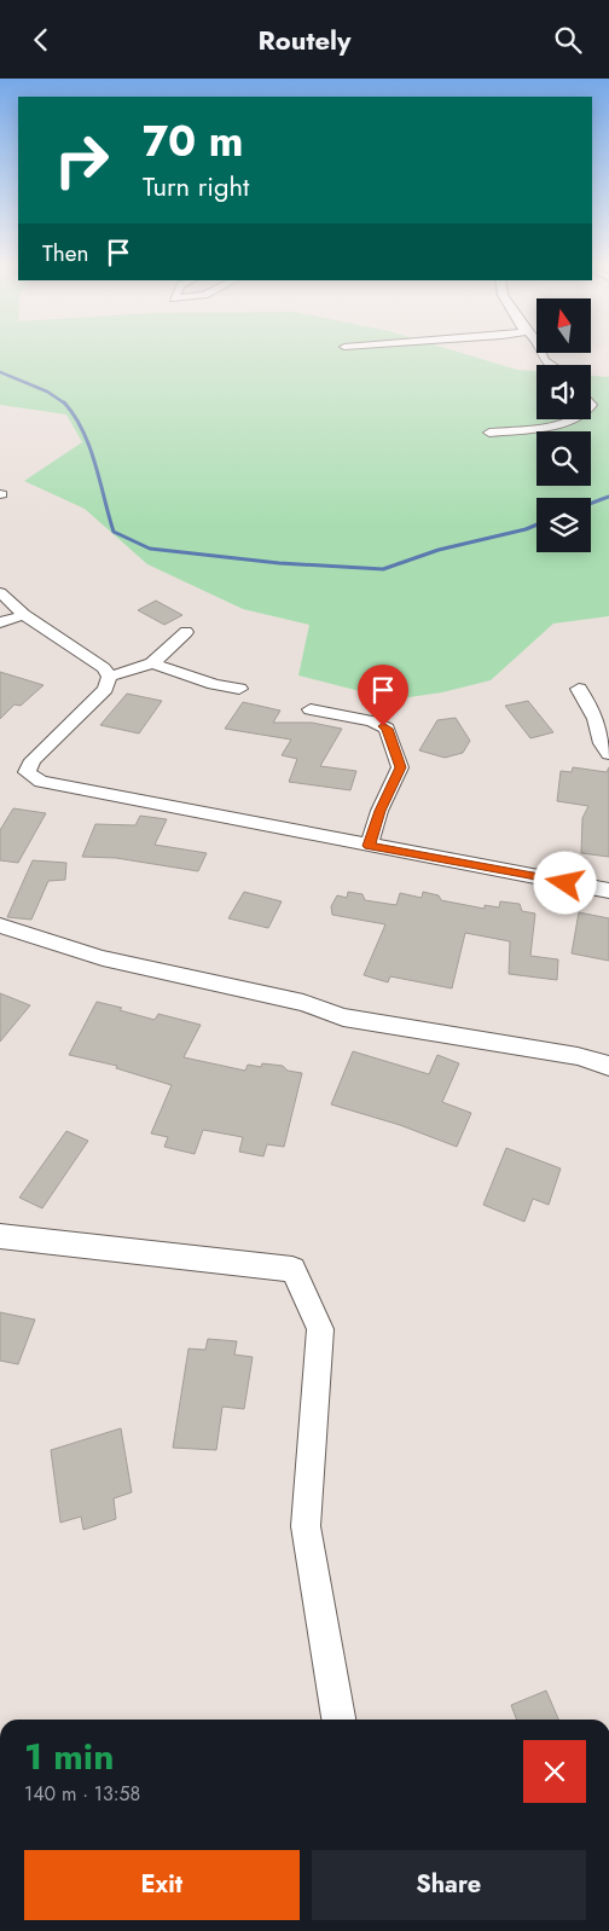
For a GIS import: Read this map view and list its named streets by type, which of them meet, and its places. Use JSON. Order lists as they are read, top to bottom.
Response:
{
  "north": "top",
  "page": {
    "header": "Routely",
    "turn": ["70 m", "Turn right"],
    "then": "Then",
    "heading": ["1 min", "140 m · 13:58"],
    "buttons": ["Exit", "Share"]
  }
}
